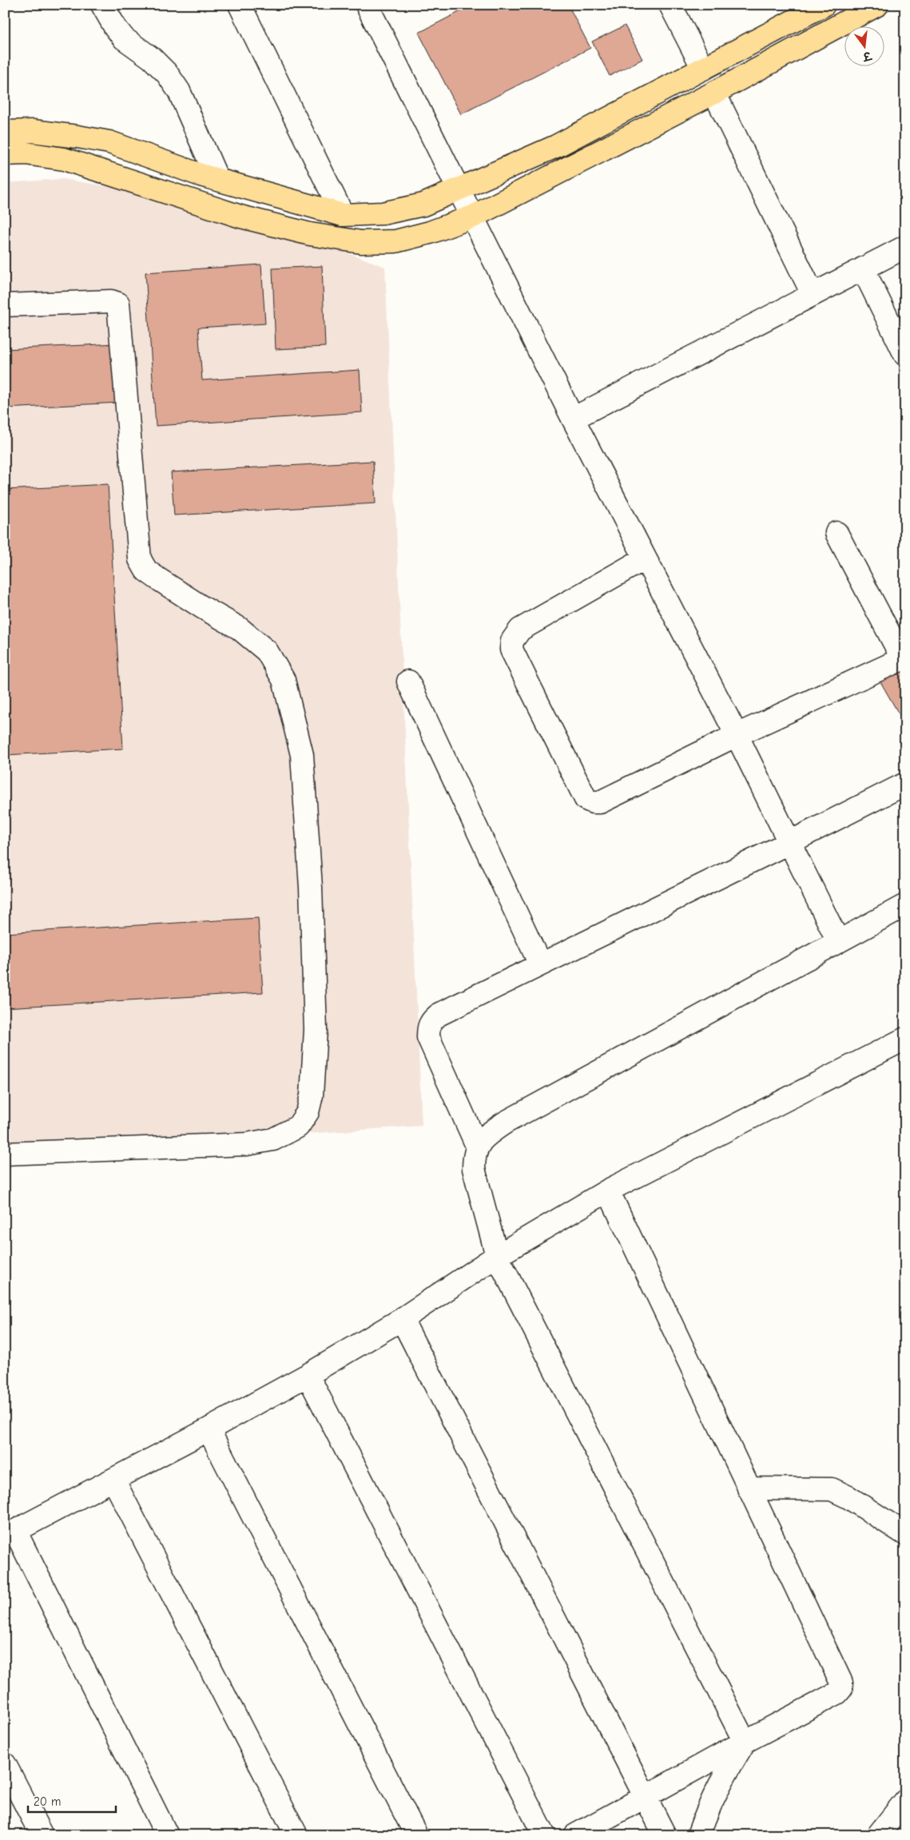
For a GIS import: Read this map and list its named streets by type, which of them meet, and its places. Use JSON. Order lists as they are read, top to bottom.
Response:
{
  "scale_bar": "20 m",
  "north": "bottom"
}
